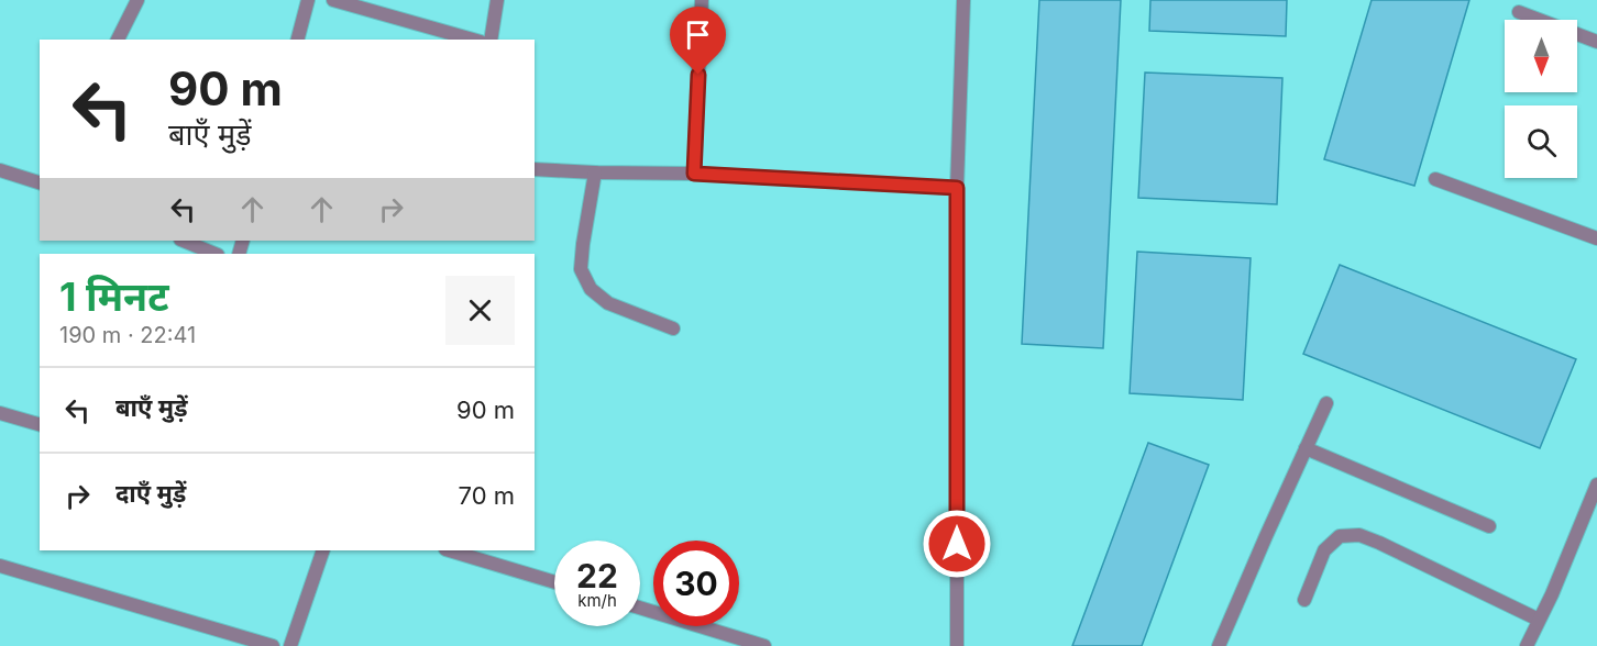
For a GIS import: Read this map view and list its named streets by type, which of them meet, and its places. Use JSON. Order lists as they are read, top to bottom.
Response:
{
  "north": "bottom",
  "page": {
    "turn": ["90 m", "बाएँ मुड़ें"],
    "heading": ["1 मिनट", "190 m · 22:41"],
    "list": [
      {
        "name": "बाएँ मुड़ें",
        "value": "90 m"
      },
      {
        "name": "दाएँ मुड़ें",
        "value": "70 m"
      }
    ],
    "speed": "22 km/h",
    "limit": "30"
  }
}
